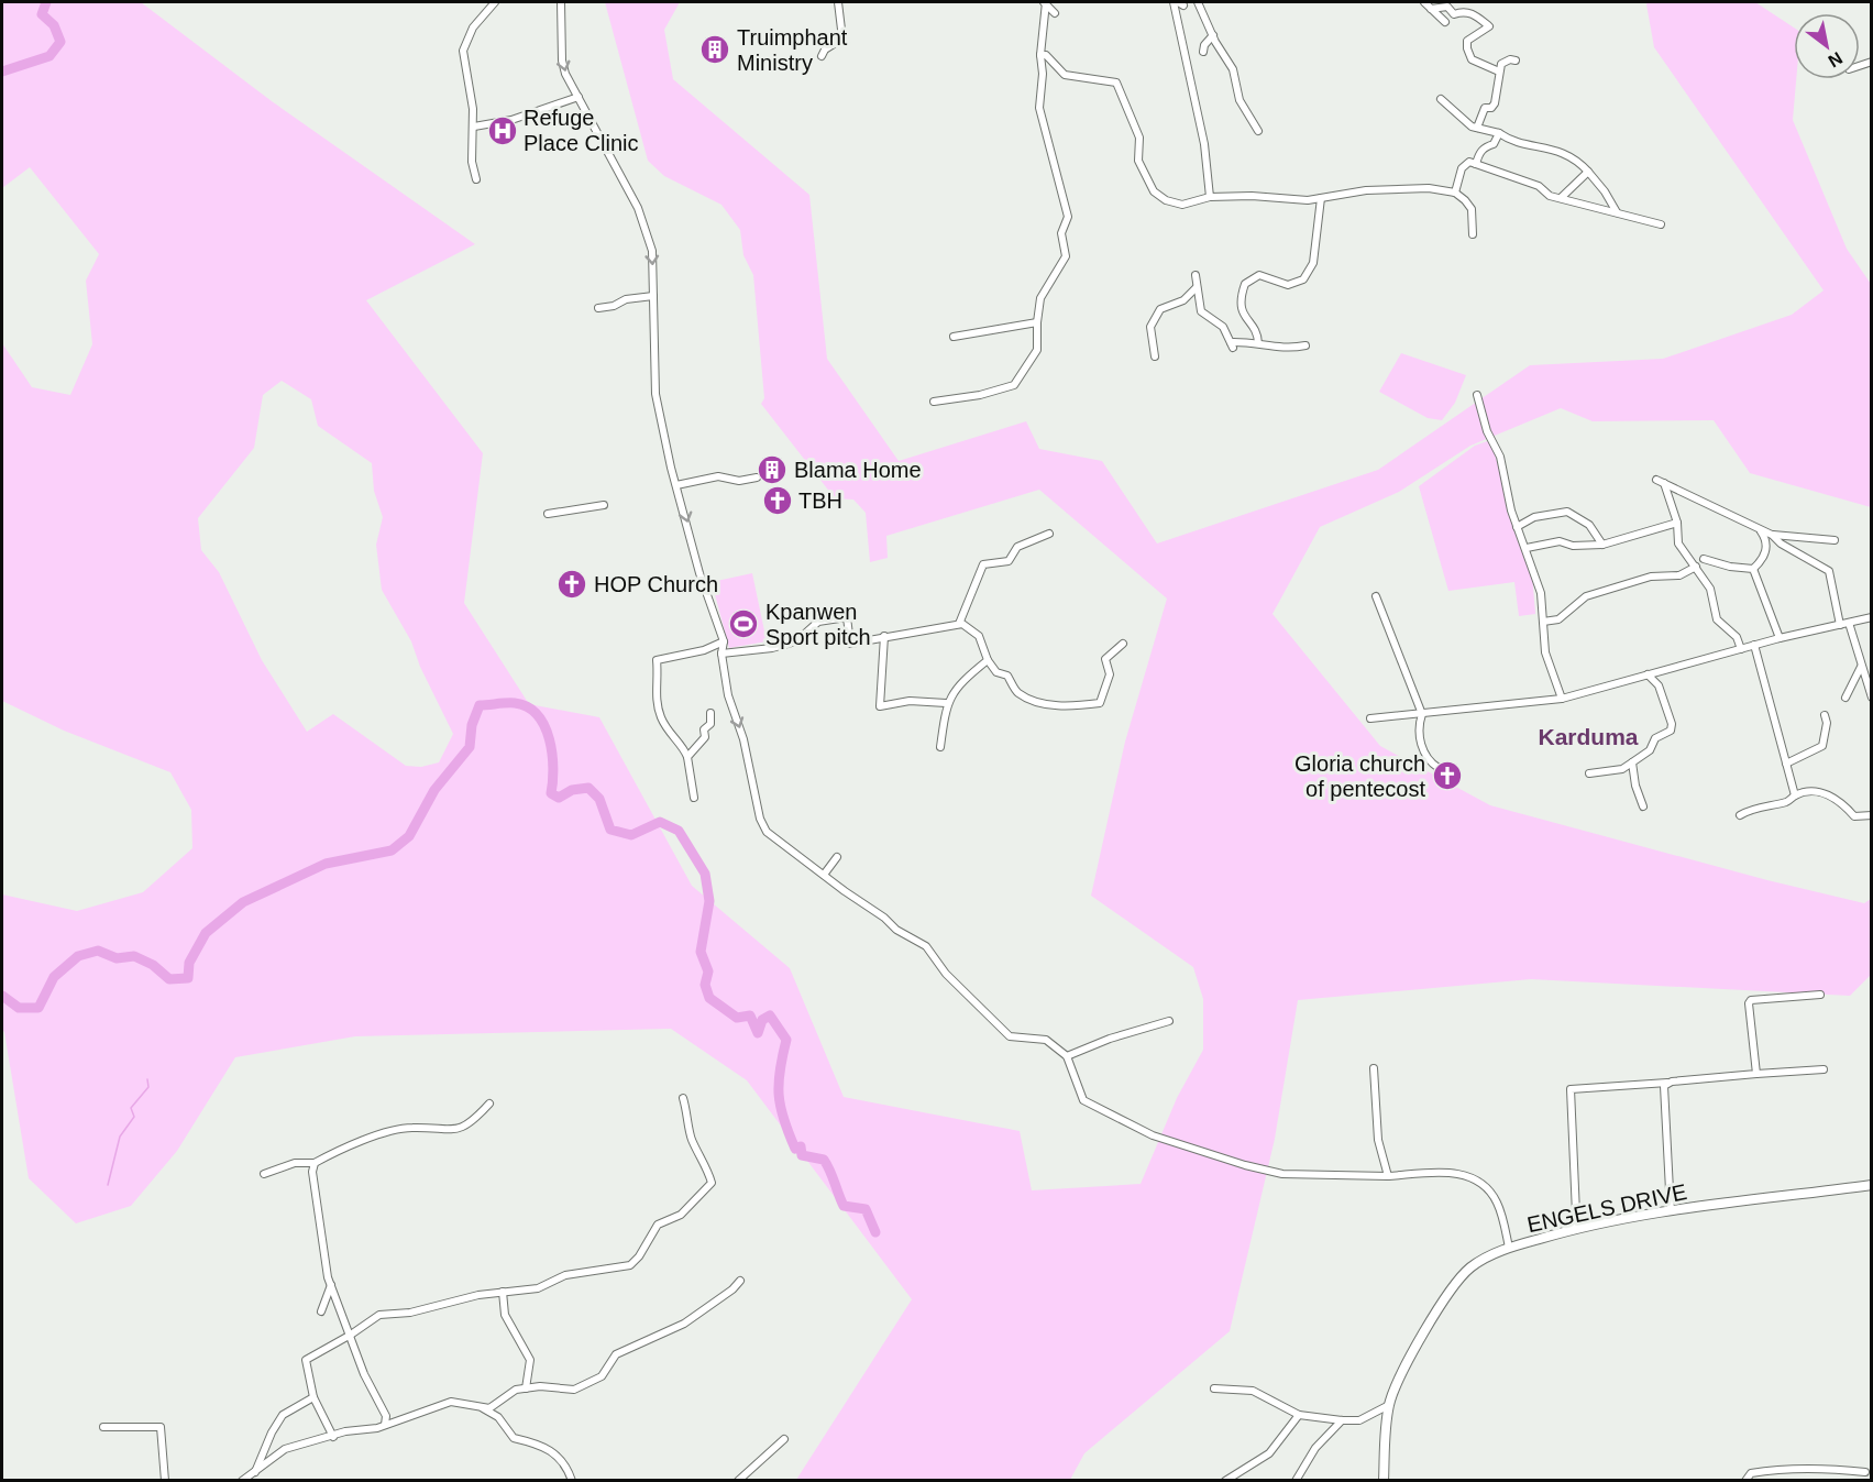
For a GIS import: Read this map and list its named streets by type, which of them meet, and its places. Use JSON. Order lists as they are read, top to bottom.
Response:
{
  "streets": {
    "street": ["ENGELS DRIVE"]
  },
  "districts": ["Karduma"],
  "places": {
    "building": ["Truimphant Ministry", "Blama Home"],
    "hospital": ["Refuge Place Clinic"],
    "church": ["TBH", "HOP Church", "Gloria church of pentecost"],
    "sports": ["Kpanwen Sport pitch"]
  },
  "north": "bottom right"
}
